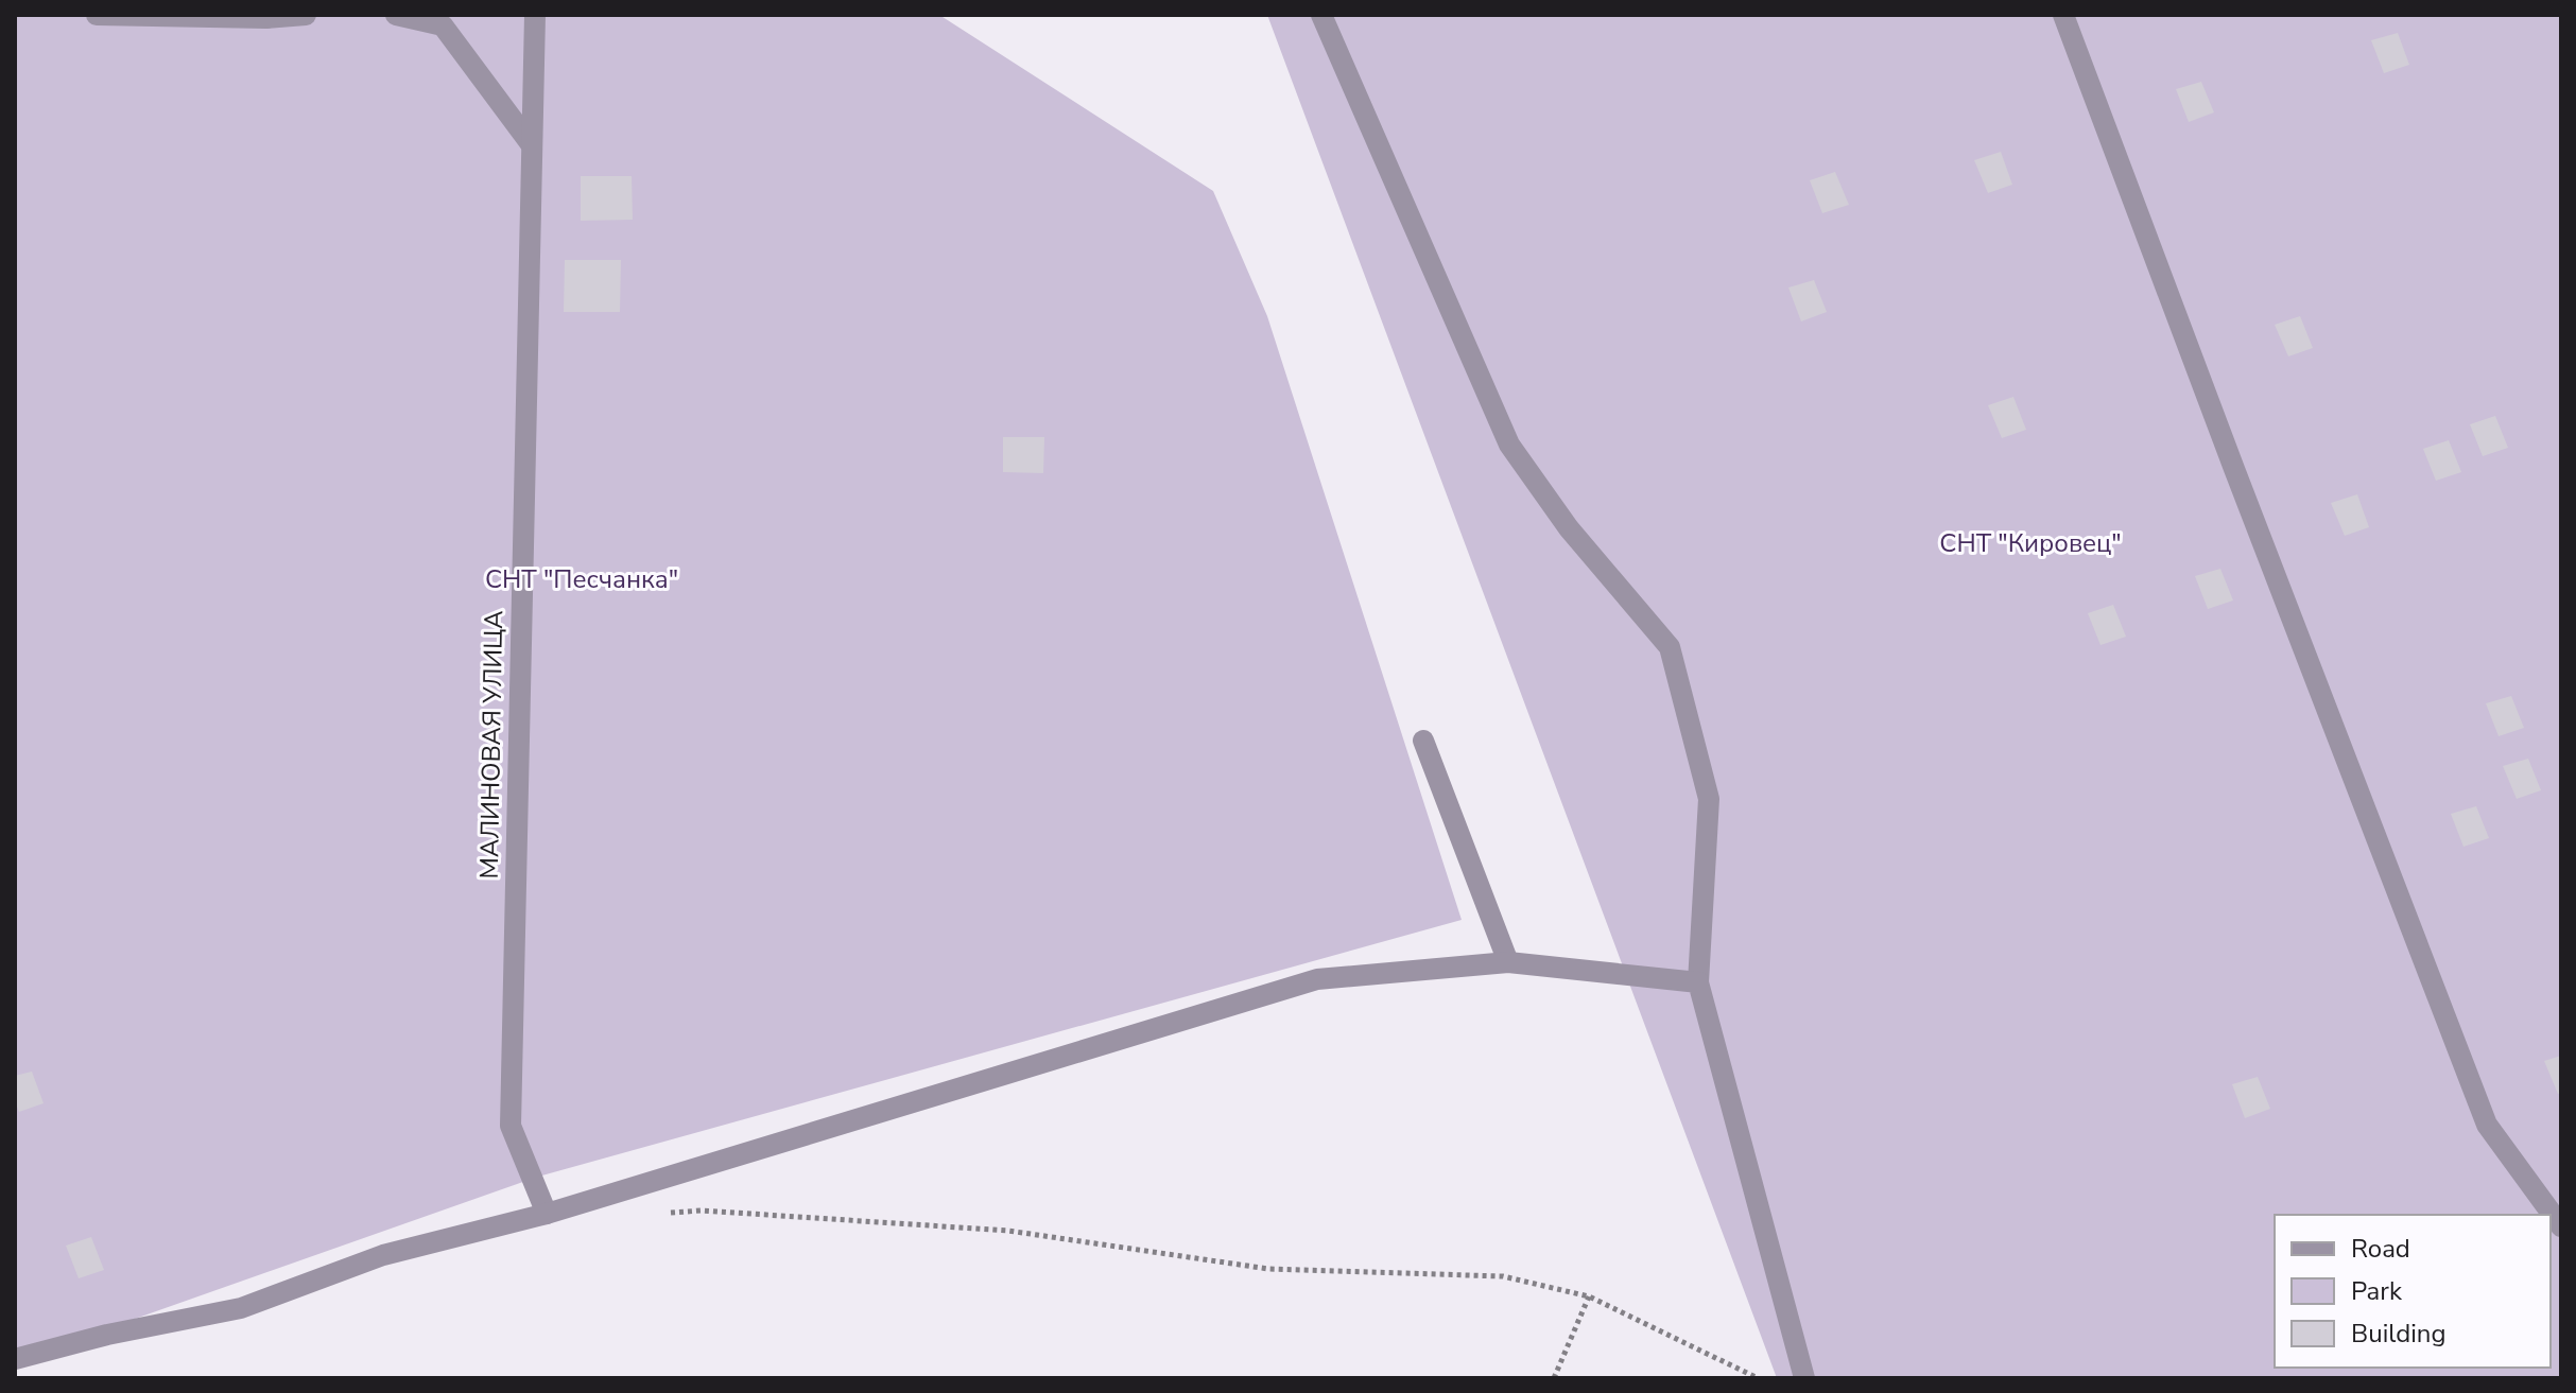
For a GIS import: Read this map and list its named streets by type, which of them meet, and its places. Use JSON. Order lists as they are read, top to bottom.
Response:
{
  "streets": {
    "street": ["МАЛИНОВАЯ УЛИЦА"]
  },
  "parks": ["СНТ \"Кировец\"", "СНТ \"Песчанка\""],
  "legend": ["Road", "Park", "Building"]
}
